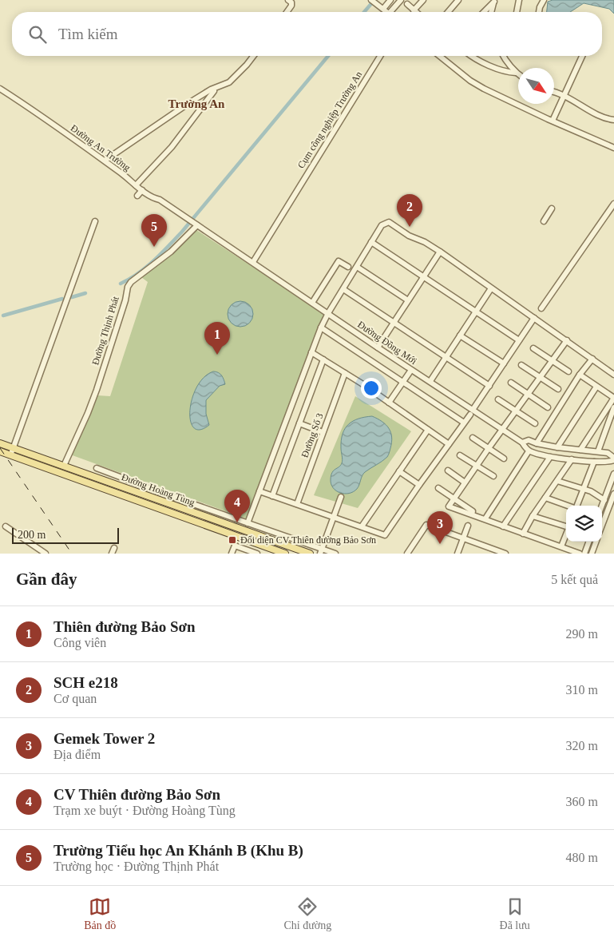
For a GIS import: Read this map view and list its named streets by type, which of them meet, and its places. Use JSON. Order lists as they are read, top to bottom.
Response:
{
  "streets": {
    "main road": ["Đường Hoàng Tùng"],
    "street": [
      "Cụm công nghiệp Trường An",
      "Đường An Trường",
      "Đường Thịnh Phát",
      "Đường Đồng Mới",
      "Đường Số 3"
    ]
  },
  "crossings": [
    ["Cụm công nghiệp Trường An", "Đường Đồng Mới"],
    ["Đường An Trường", "Đường Thịnh Phát"],
    ["Đường An Trường", "Đường Đồng Mới"],
    ["Đường Thịnh Phát", "Đường Đồng Mới"],
    ["Đường Thịnh Phát", "Đường Hoàng Tùng"]
  ],
  "districts": ["Trường An"],
  "places": {
    "transit": ["Đối diện CV Thiên đường Bảo Sơn"]
  },
  "scale_bar": "200 m",
  "north": "bottom right",
  "page": {
    "search": "Tìm kiếm",
    "pins": [
      "2",
      "5",
      "1",
      "4",
      "3"
    ],
    "scale": "200 m",
    "heading": ["Gần đây", "5 kết quả"],
    "list": [
      {
        "mark": "1",
        "name": "Thiên đường Bảo Sơn",
        "note": "Công viên",
        "value": "290 m"
      },
      {
        "mark": "2",
        "name": "SCH e218",
        "note": "Cơ quan",
        "value": "310 m"
      },
      {
        "mark": "3",
        "name": "Gemek Tower 2",
        "note": "Địa điểm",
        "value": "320 m"
      },
      {
        "mark": "4",
        "name": "CV Thiên đường Bảo Sơn",
        "note": "Trạm xe buýt · Đường Hoàng Tùng",
        "value": "360 m"
      },
      {
        "mark": "5",
        "name": "Trường Tiểu học An Khánh B (Khu B)",
        "note": "Trường học · Đường Thịnh Phát",
        "value": "480 m"
      }
    ],
    "nav": ["Bản đồ", "Chỉ đường", "Đã lưu"]
  }
}
